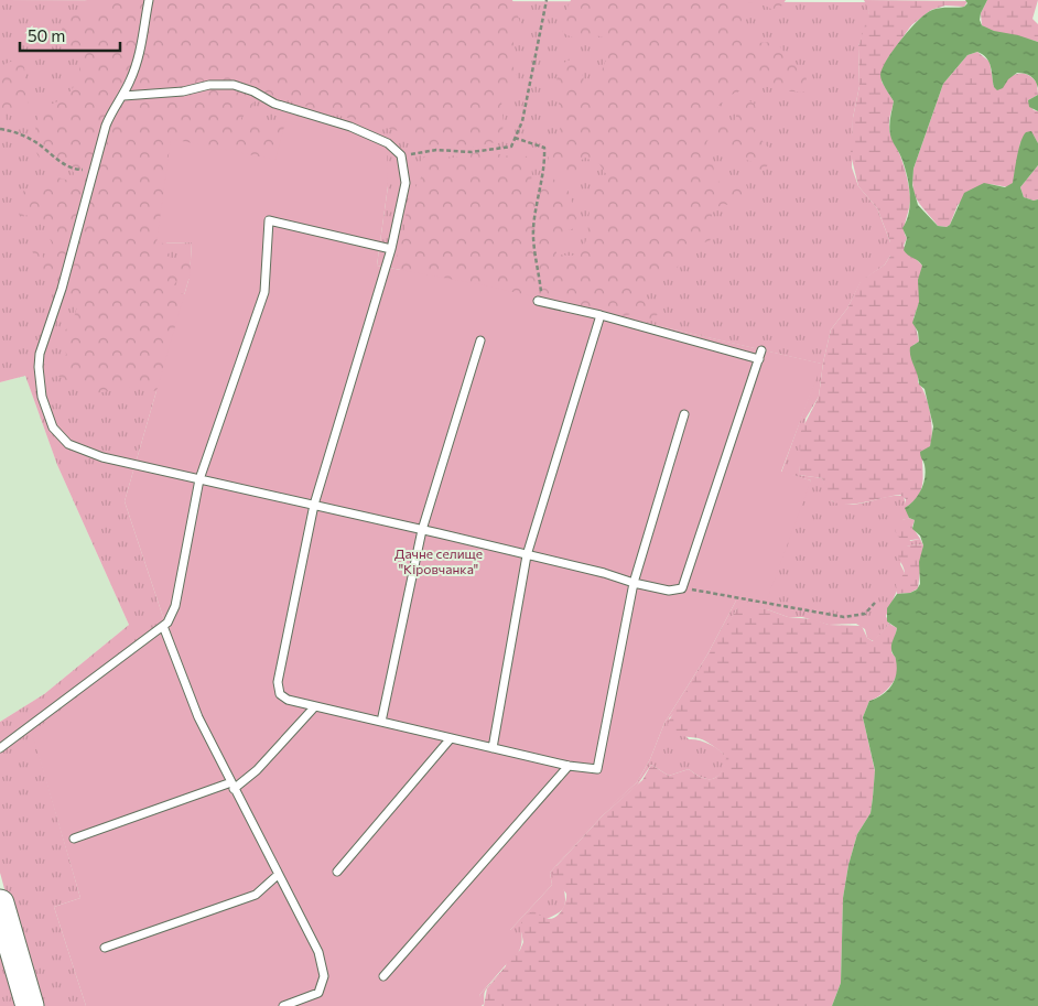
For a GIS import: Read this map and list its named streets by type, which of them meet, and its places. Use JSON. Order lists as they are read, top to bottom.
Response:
{
  "parks": ["Дачне селище \"Кіровчанка\""],
  "scale_bar": "50 m"
}
